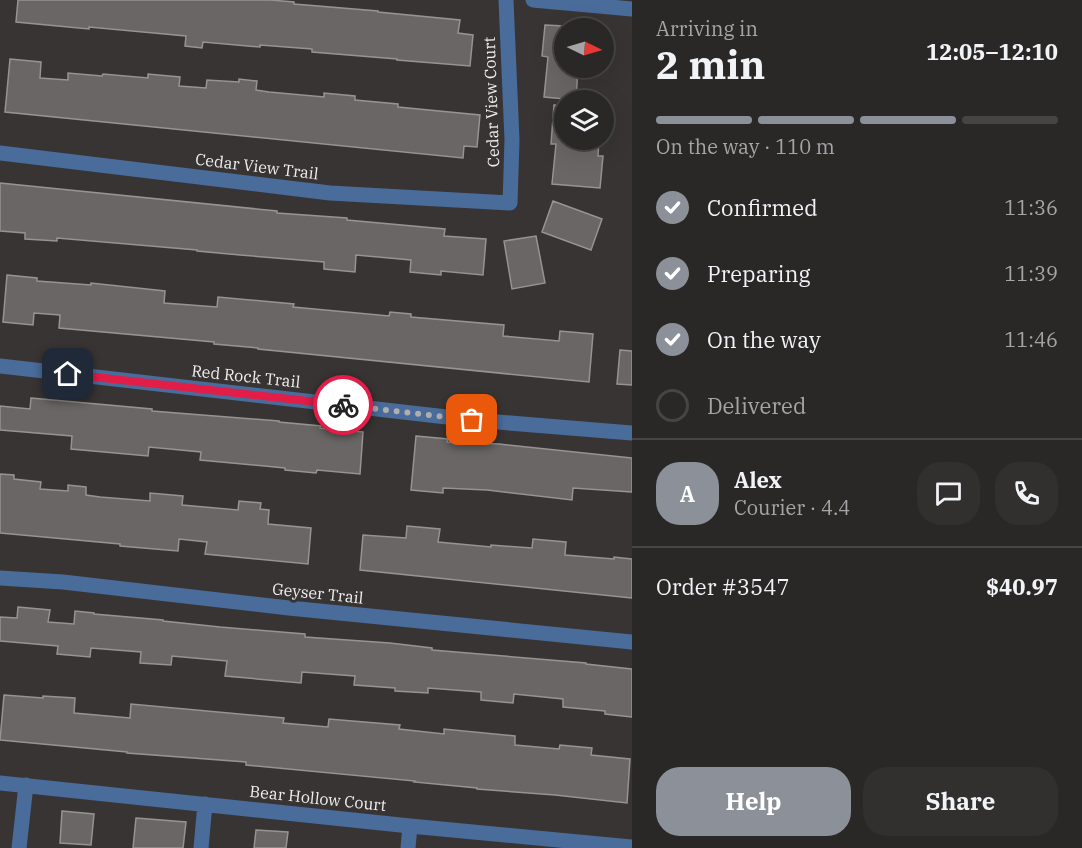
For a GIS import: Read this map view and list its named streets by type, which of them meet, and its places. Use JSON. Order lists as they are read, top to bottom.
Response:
{
  "streets": {
    "street": [
      "Cedar View Court",
      "Cedar View Trail",
      "Red Rock Trail",
      "Geyser Trail",
      "Bear Hollow Court"
    ]
  },
  "crossings": [
    ["Cedar View Court", "Cedar View Trail"]
  ],
  "north": "right",
  "page": {
    "heading": ["2 min", "Arriving in", "12:05–12:10"],
    "panel": [
      "Alex",
      "Courier · 4.4",
      "Order #3547",
      "$40.97"
    ],
    "bar": "On the way · 110 m",
    "list": [
      ["Confirmed", "11:36"],
      ["Preparing", "11:39"],
      ["On the way", "11:46"],
      "Delivered"
    ],
    "round": "A",
    "buttons": ["Help", "Share"]
  }
}
